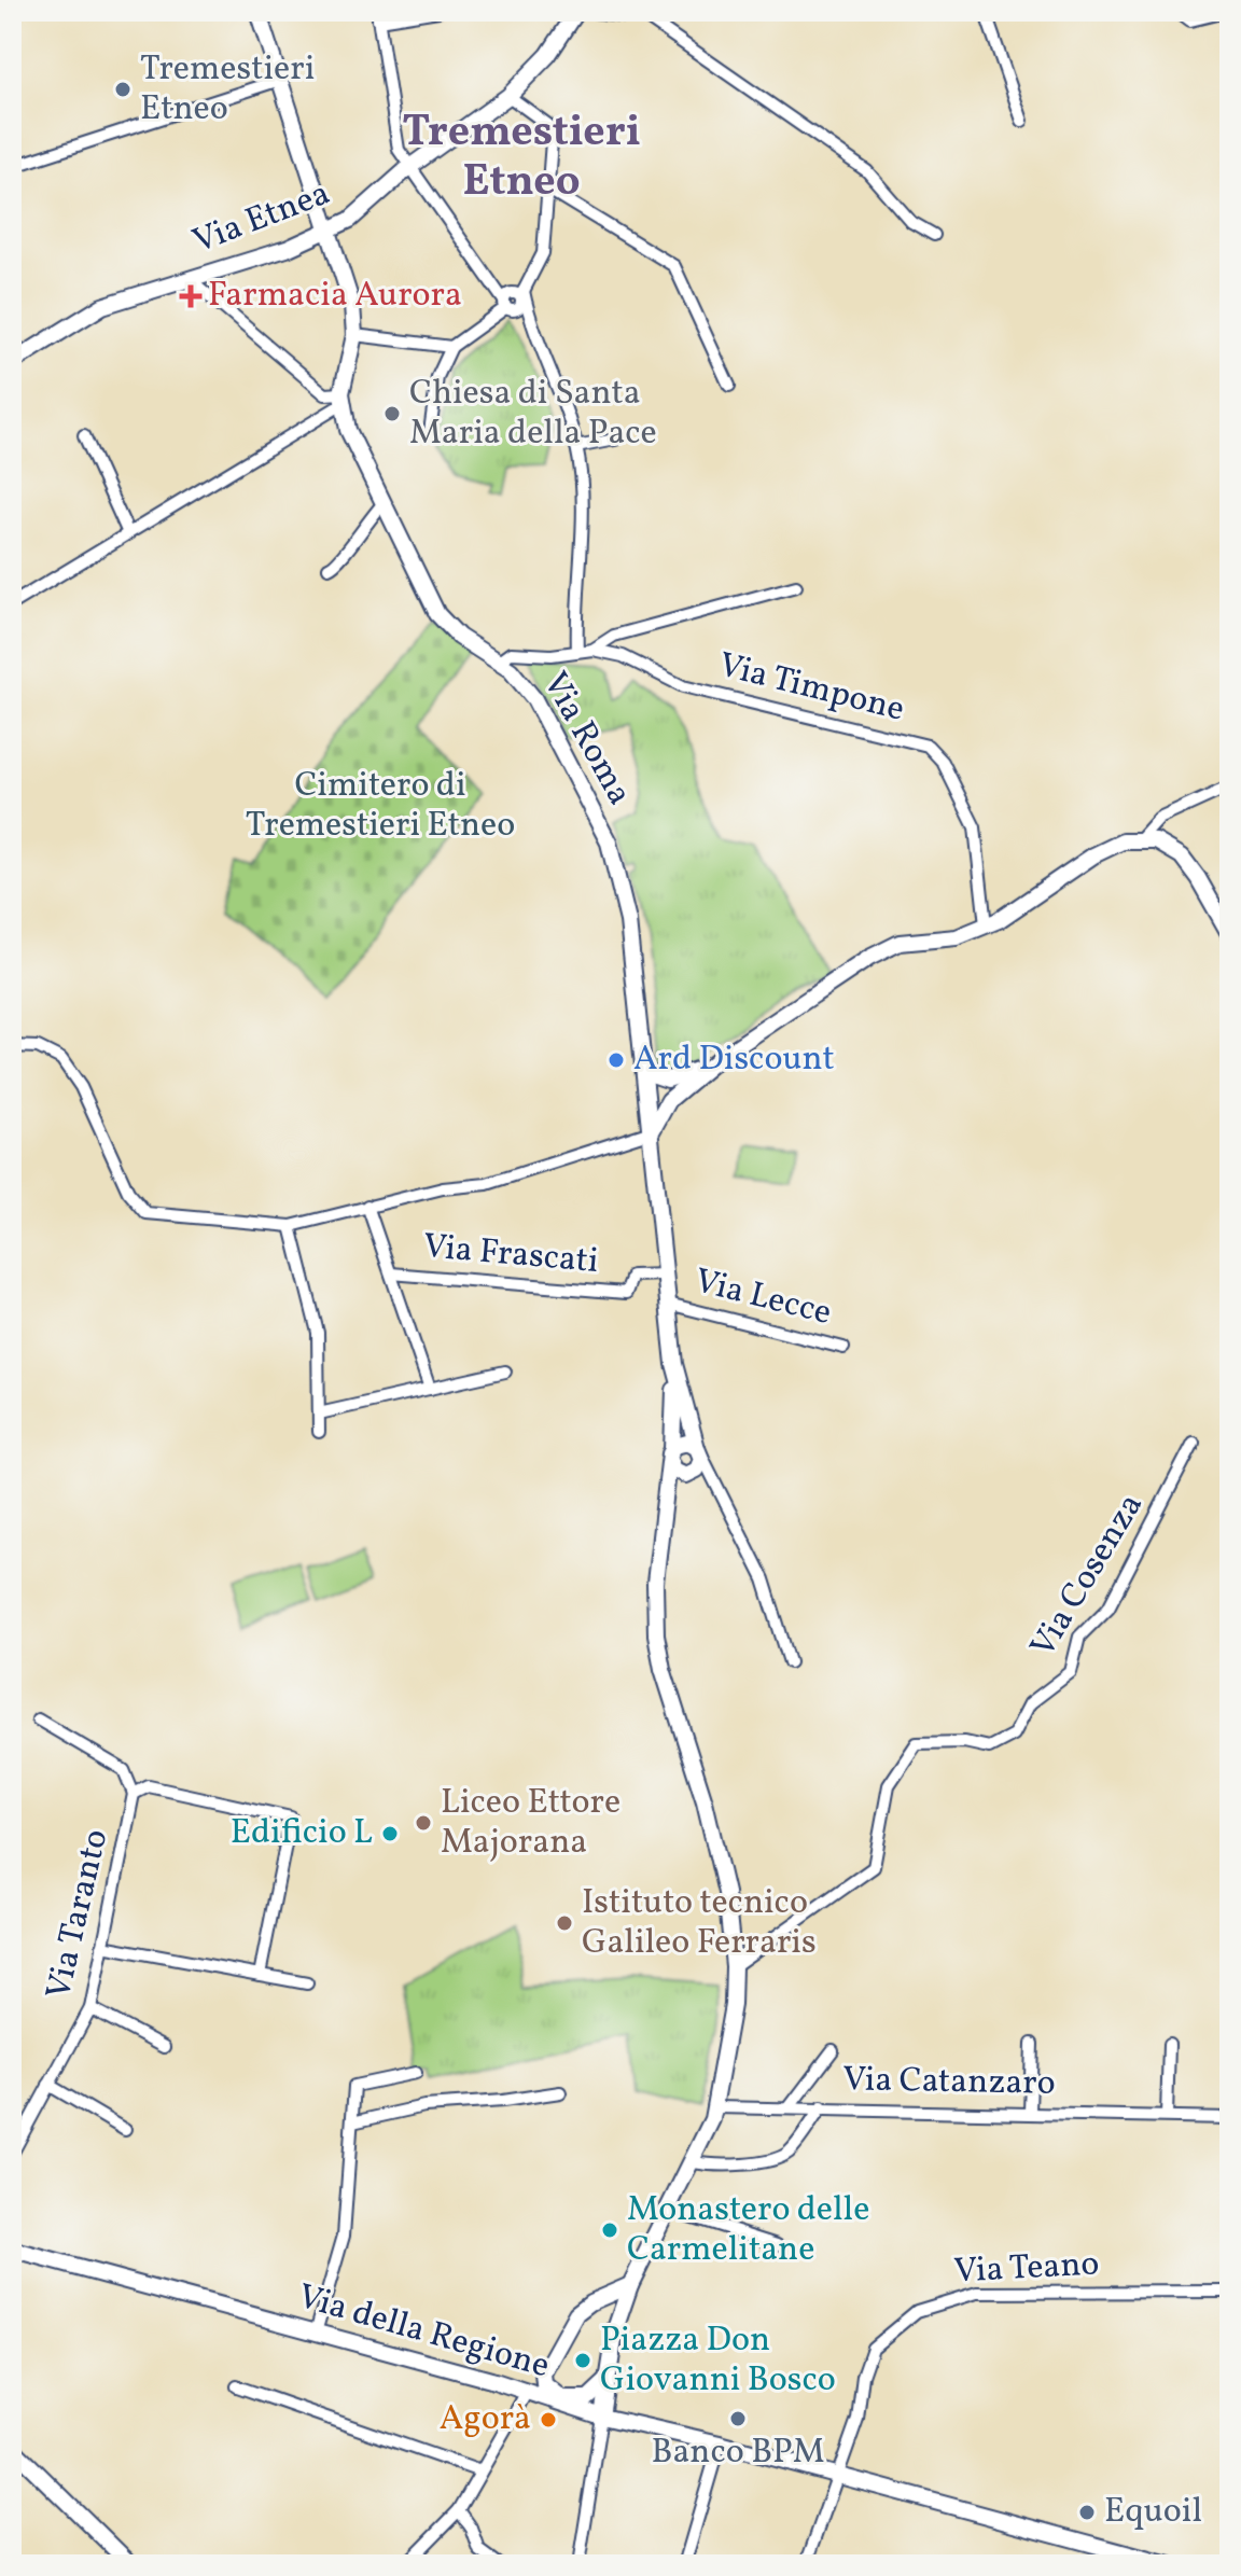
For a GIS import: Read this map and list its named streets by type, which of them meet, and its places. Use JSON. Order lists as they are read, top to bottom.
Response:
{
  "streets": {
    "main road": ["Via Etnea", "Via Roma", "Via della Regione"],
    "street": [
      "Via Timpone",
      "Via Frascati",
      "Via Lecce",
      "Via Cosenza",
      "Via Taranto",
      "Via Catanzaro",
      "Via Teano"
    ]
  },
  "crossings": [
    ["Via Etnea", "Via Roma"],
    ["Via Timpone", "Via Roma"],
    ["Via Roma", "Via Frascati"],
    ["Via Roma", "Via Lecce"],
    ["Via Teano", "Via della Regione"]
  ],
  "districts": ["Tremestieri Etneo"],
  "parks": ["Cimitero di Tremestieri Etneo"],
  "places": {
    "other": [
      "Tremestieri Etneo",
      "Chiesa di Santa Maria della Pace",
      "Ard Discount",
      "Liceo Ettore Majorana",
      "Edificio L",
      "Istituto tecnico Galileo Ferraris",
      "Monastero delle Carmelitane",
      "Piazza Don Giovanni Bosco",
      "Banco BPM",
      "Agorà",
      "Equoil"
    ],
    "health": ["Farmacia Aurora"]
  }
}
